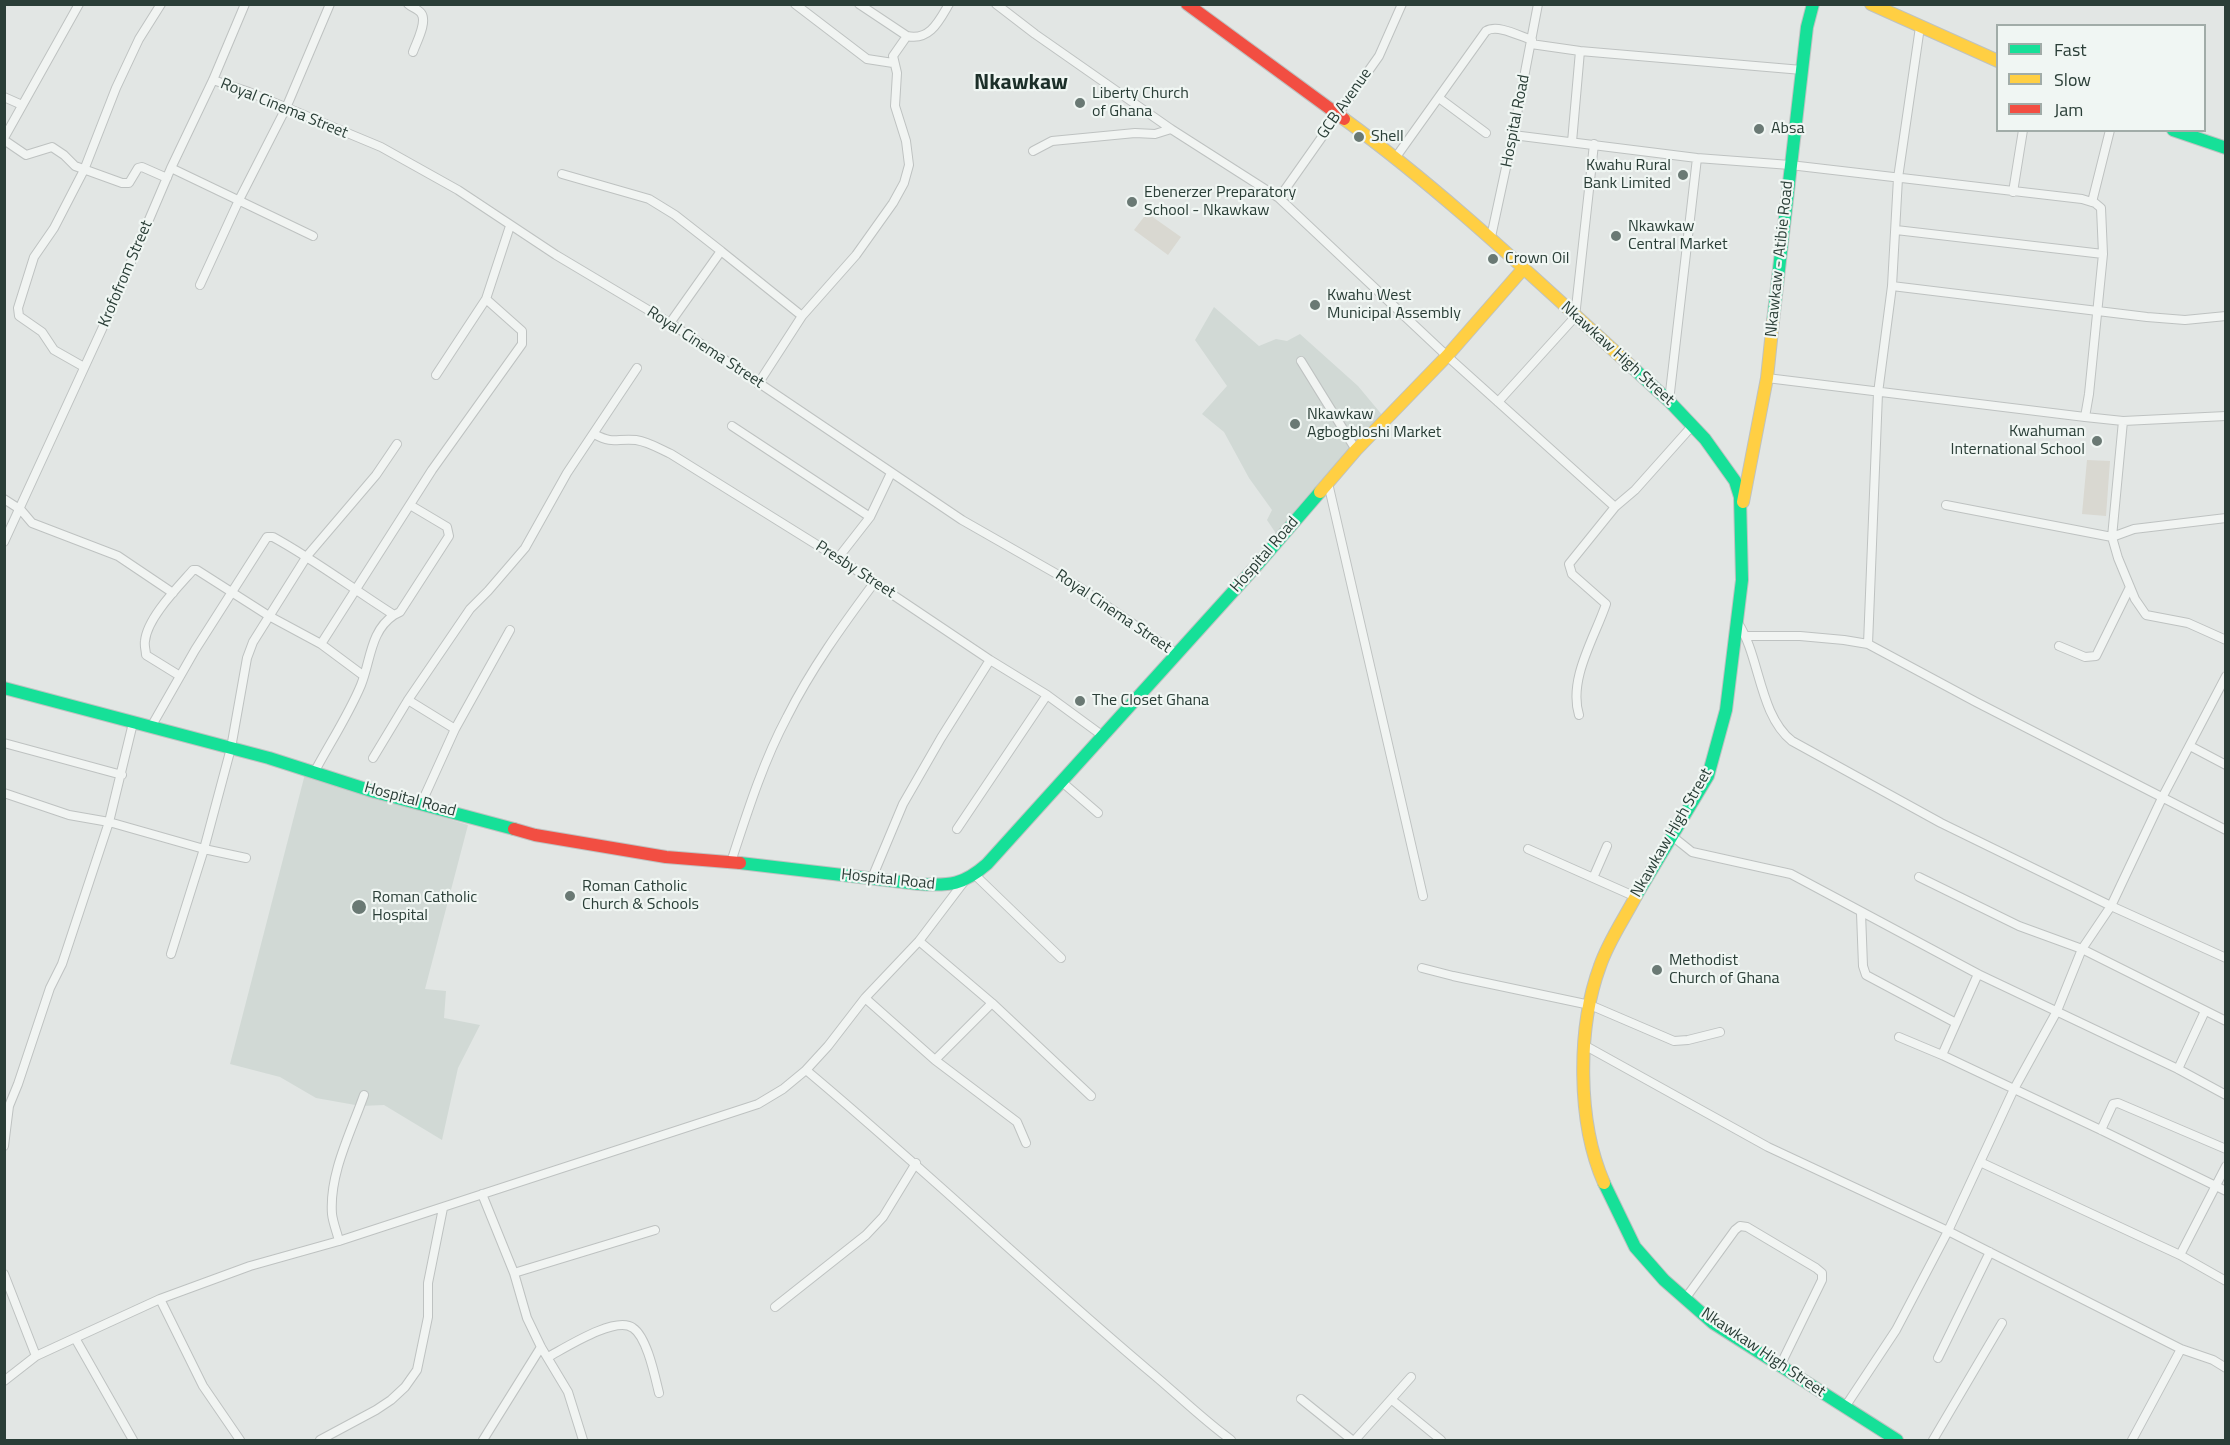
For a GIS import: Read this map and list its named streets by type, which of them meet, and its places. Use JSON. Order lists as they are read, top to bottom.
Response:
{
  "streets": {
    "main road": ["Hospital Road", "Nkawkaw - Atibie Road", "Nkawkaw High Street"],
    "street": [
      "GCB Avenue",
      "Royal Cinema Street",
      "Krofofrom Street",
      "Presby Street"
    ]
  },
  "crossings": [
    ["GCB Avenue", "Nkawkaw High Street"],
    ["Royal Cinema Street", "Hospital Road"],
    ["Royal Cinema Street", "Krofofrom Street"],
    ["Hospital Road", "Nkawkaw High Street"],
    ["Hospital Road", "Presby Street"],
    ["Nkawkaw - Atibie Road", "Nkawkaw High Street"]
  ],
  "districts": ["Nkawkaw"],
  "places": [
    "Liberty Church of Ghana",
    "Absa",
    "Shell",
    "Kwahu Rural Bank Limited",
    "Ebenerzer Preparatory School - Nkawkaw",
    "Nkawkaw Central Market",
    "Crown Oil",
    "Kwahu West Municipal Assembly",
    "Nkawkaw Agbogbloshi Market",
    "Kwahuman International School",
    "The Closet Ghana",
    "Roman Catholic Church & Schools",
    "Roman Catholic Hospital",
    "Methodist Church of Ghana"
  ],
  "legend": ["Fast", "Slow", "Jam"]
}
